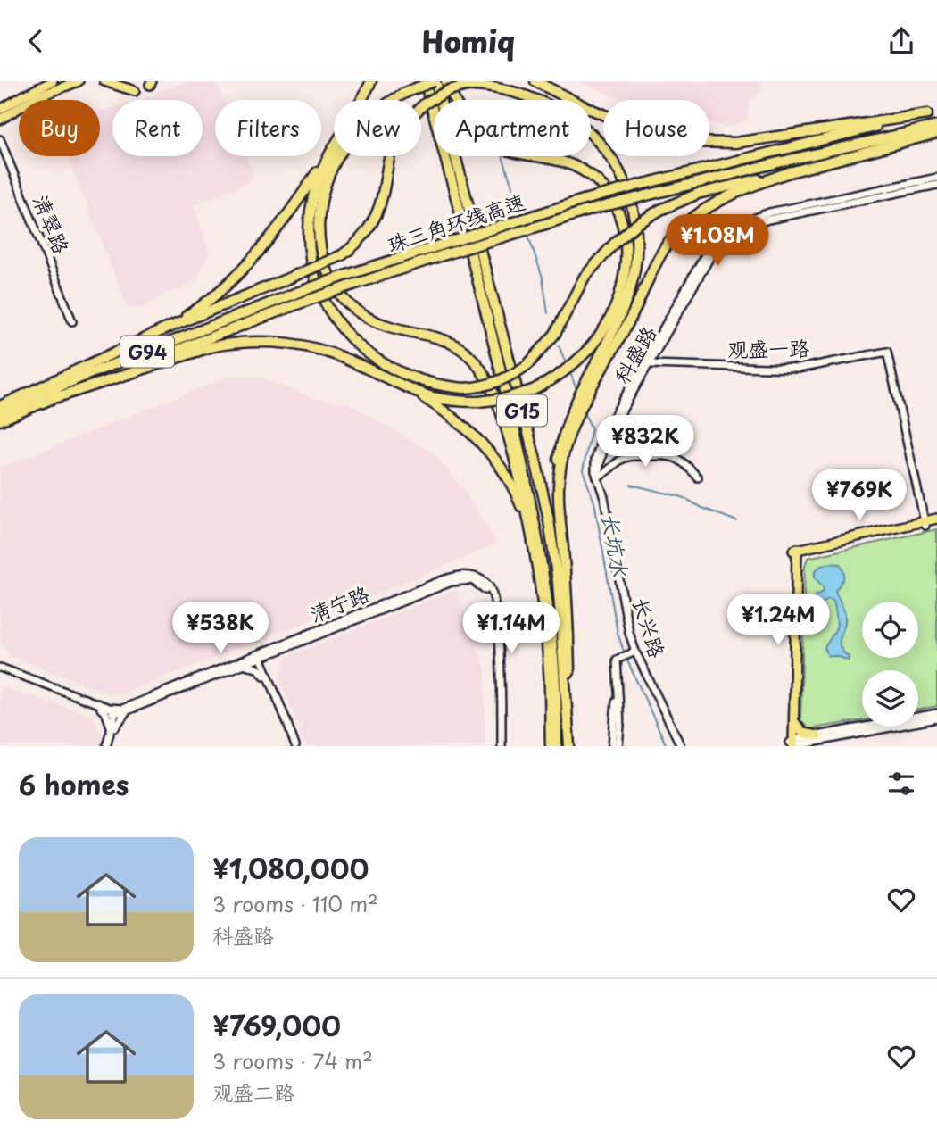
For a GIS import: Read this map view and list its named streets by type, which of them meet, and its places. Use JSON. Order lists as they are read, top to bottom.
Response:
{
  "streets": {
    "highway": ["珠三角环线高速", "G94", "G15"],
    "street": [
      "清翠路",
      "观盛一路",
      "科盛路",
      "清宁路",
      "长兴路"
    ]
  },
  "crossings": [
    ["观盛一路", "科盛路"],
    ["科盛路", "长兴路"]
  ],
  "water": ["长坑水"],
  "page": {
    "header": "Homiq",
    "chip": [
      "Buy",
      "Rent",
      "Filters",
      "New",
      "Apartment",
      "House"
    ],
    "price": [
      "¥1.08M",
      "¥832K",
      "¥769K",
      "¥1.24M",
      "¥538K",
      "¥1.14M"
    ],
    "heading": "6 homes",
    "list": [
      {
        "name": "¥1,080,000",
        "note": "3 rooms · 110 m² · 科盛路"
      },
      {
        "name": "¥769,000",
        "note": "3 rooms · 74 m² · 观盛二路"
      }
    ]
  }
}
